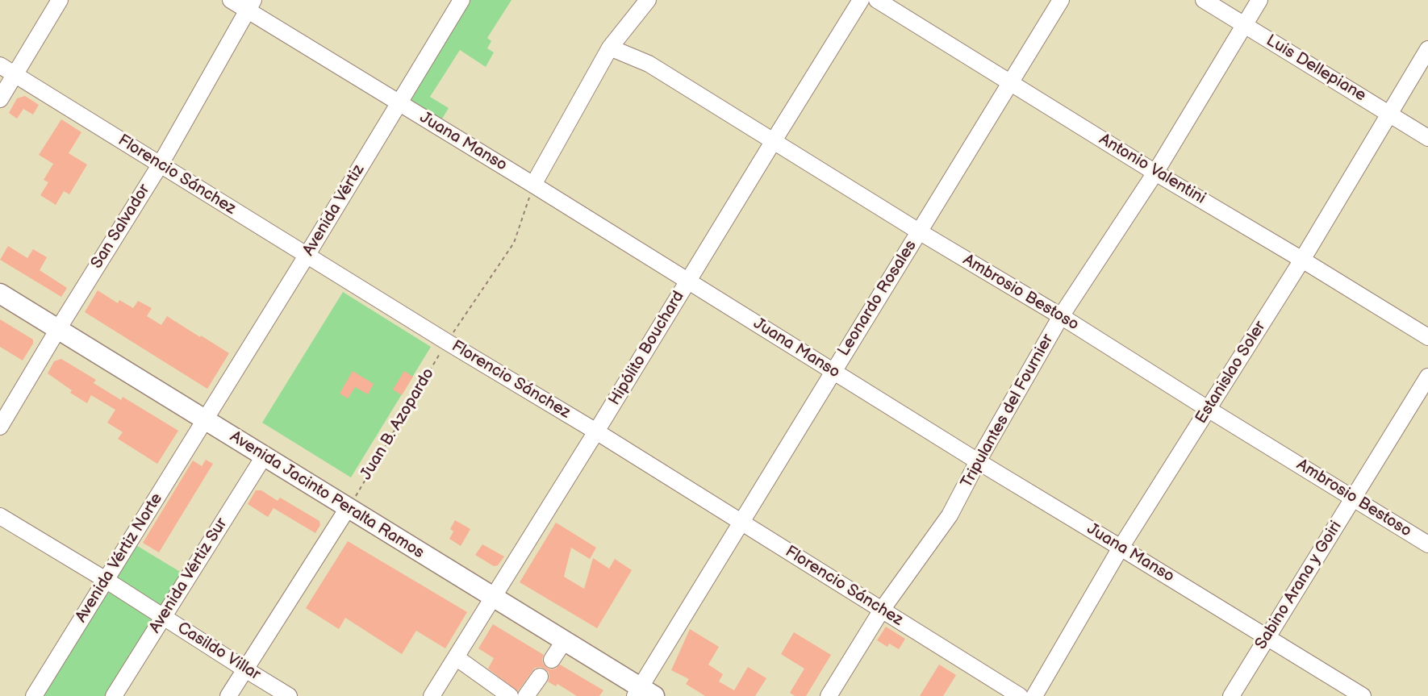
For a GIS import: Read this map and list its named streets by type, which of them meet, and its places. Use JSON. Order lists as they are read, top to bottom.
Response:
{
  "streets": {
    "main road": ["Avenida Jacinto Peralta Ramos"],
    "street": [
      "Luis Dellepiane",
      "Juana Manso",
      "Antonio Valentini",
      "Florencio Sánchez",
      "Avenida Vértiz",
      "San Salvador",
      "Ambrosio Bestoso",
      "Leonardo Rosales",
      "Hipólito Bouchard",
      "Estanislao Soler",
      "Tripulantes del Fournier",
      "Avenida Vértiz Norte",
      "Avenida Vértiz Sur",
      "Sabino Arana y Goiri",
      "Casildo Villar"
    ],
    "path": ["Juan B. Azopardo"]
  },
  "crossings": [
    ["Luis Dellepiane", "Estanislao Soler"],
    ["Luis Dellepiane", "Tripulantes del Fournier"],
    ["Juana Manso", "Avenida Vértiz"],
    ["Juana Manso", "San Salvador"],
    ["Juana Manso", "Leonardo Rosales"],
    ["Juana Manso", "Hipólito Bouchard"],
    ["Juana Manso", "Estanislao Soler"],
    ["Juana Manso", "Tripulantes del Fournier"],
    ["Juana Manso", "Juan B. Azopardo"],
    ["Juana Manso", "Sabino Arana y Goiri"],
    ["Antonio Valentini", "Leonardo Rosales"],
    ["Antonio Valentini", "Estanislao Soler"],
    ["Antonio Valentini", "Tripulantes del Fournier"],
    ["Florencio Sánchez", "Avenida Vértiz"],
    ["Florencio Sánchez", "San Salvador"],
    ["Florencio Sánchez", "Leonardo Rosales"],
    ["Florencio Sánchez", "Hipólito Bouchard"],
    ["Florencio Sánchez", "Tripulantes del Fournier"],
    ["Florencio Sánchez", "Juan B. Azopardo"],
    ["Avenida Vértiz", "Avenida Jacinto Peralta Ramos"],
    ["Avenida Vértiz", "Avenida Vértiz Norte"],
    ["San Salvador", "Avenida Jacinto Peralta Ramos"],
    ["Ambrosio Bestoso", "Leonardo Rosales"],
    ["Ambrosio Bestoso", "Hipólito Bouchard"],
    ["Ambrosio Bestoso", "Estanislao Soler"],
    ["Ambrosio Bestoso", "Tripulantes del Fournier"],
    ["Ambrosio Bestoso", "Sabino Arana y Goiri"],
    ["Leonardo Rosales", "Avenida Jacinto Peralta Ramos"],
    ["Hipólito Bouchard", "Avenida Jacinto Peralta Ramos"],
    ["Juan B. Azopardo", "Avenida Jacinto Peralta Ramos"],
    ["Avenida Jacinto Peralta Ramos", "Avenida Vértiz Norte"],
    ["Avenida Jacinto Peralta Ramos", "Avenida Vértiz Sur"],
    ["Avenida Vértiz Norte", "Casildo Villar"],
    ["Avenida Vértiz Sur", "Casildo Villar"]
  ]
}
